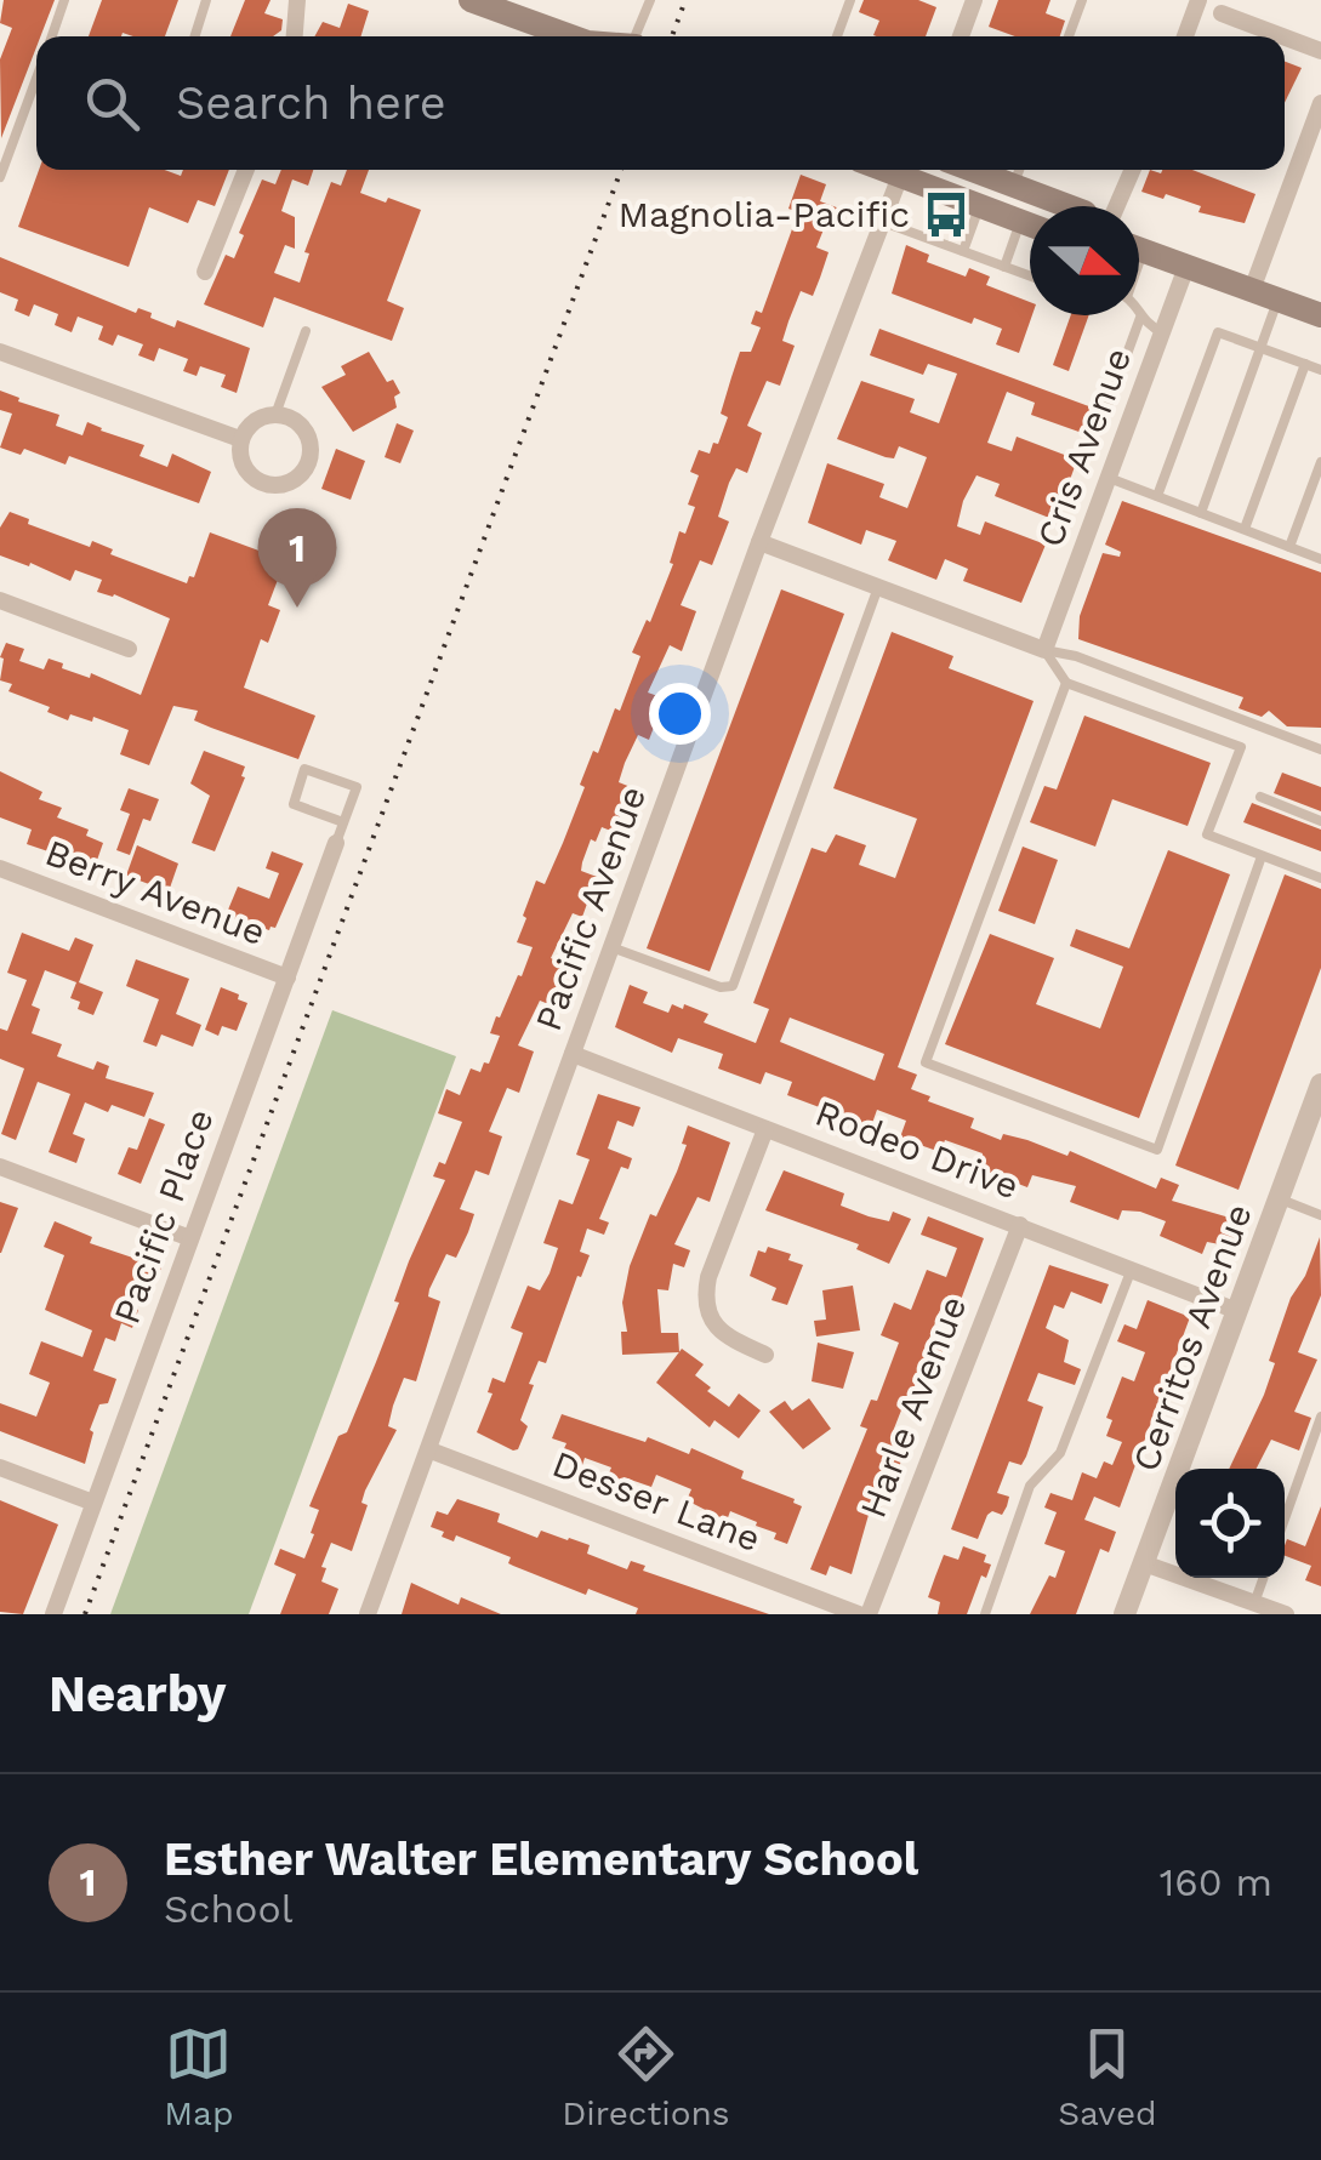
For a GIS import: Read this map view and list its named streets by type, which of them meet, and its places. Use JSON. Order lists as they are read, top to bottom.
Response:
{
  "streets": {
    "street": [
      "Cris Avenue",
      "Berry Avenue",
      "Pacific Avenue",
      "Rodeo Drive",
      "Pacific Place",
      "Cerritos Avenue",
      "Harle Avenue",
      "Desser Lane"
    ]
  },
  "crossings": [
    ["Berry Avenue", "Pacific Place"],
    ["Pacific Avenue", "Rodeo Drive"],
    ["Pacific Avenue", "Desser Lane"],
    ["Rodeo Drive", "Cerritos Avenue"],
    ["Rodeo Drive", "Harle Avenue"]
  ],
  "places": {
    "bus stop": ["Magnolia-Pacific"]
  },
  "north": "right",
  "page": {
    "search": "Search here",
    "pins": "1",
    "heading": "Nearby",
    "list": [
      {
        "mark": "1",
        "name": "Esther Walter Elementary School",
        "note": "School",
        "value": "160 m"
      }
    ],
    "nav": ["Map", "Directions", "Saved"]
  }
}
